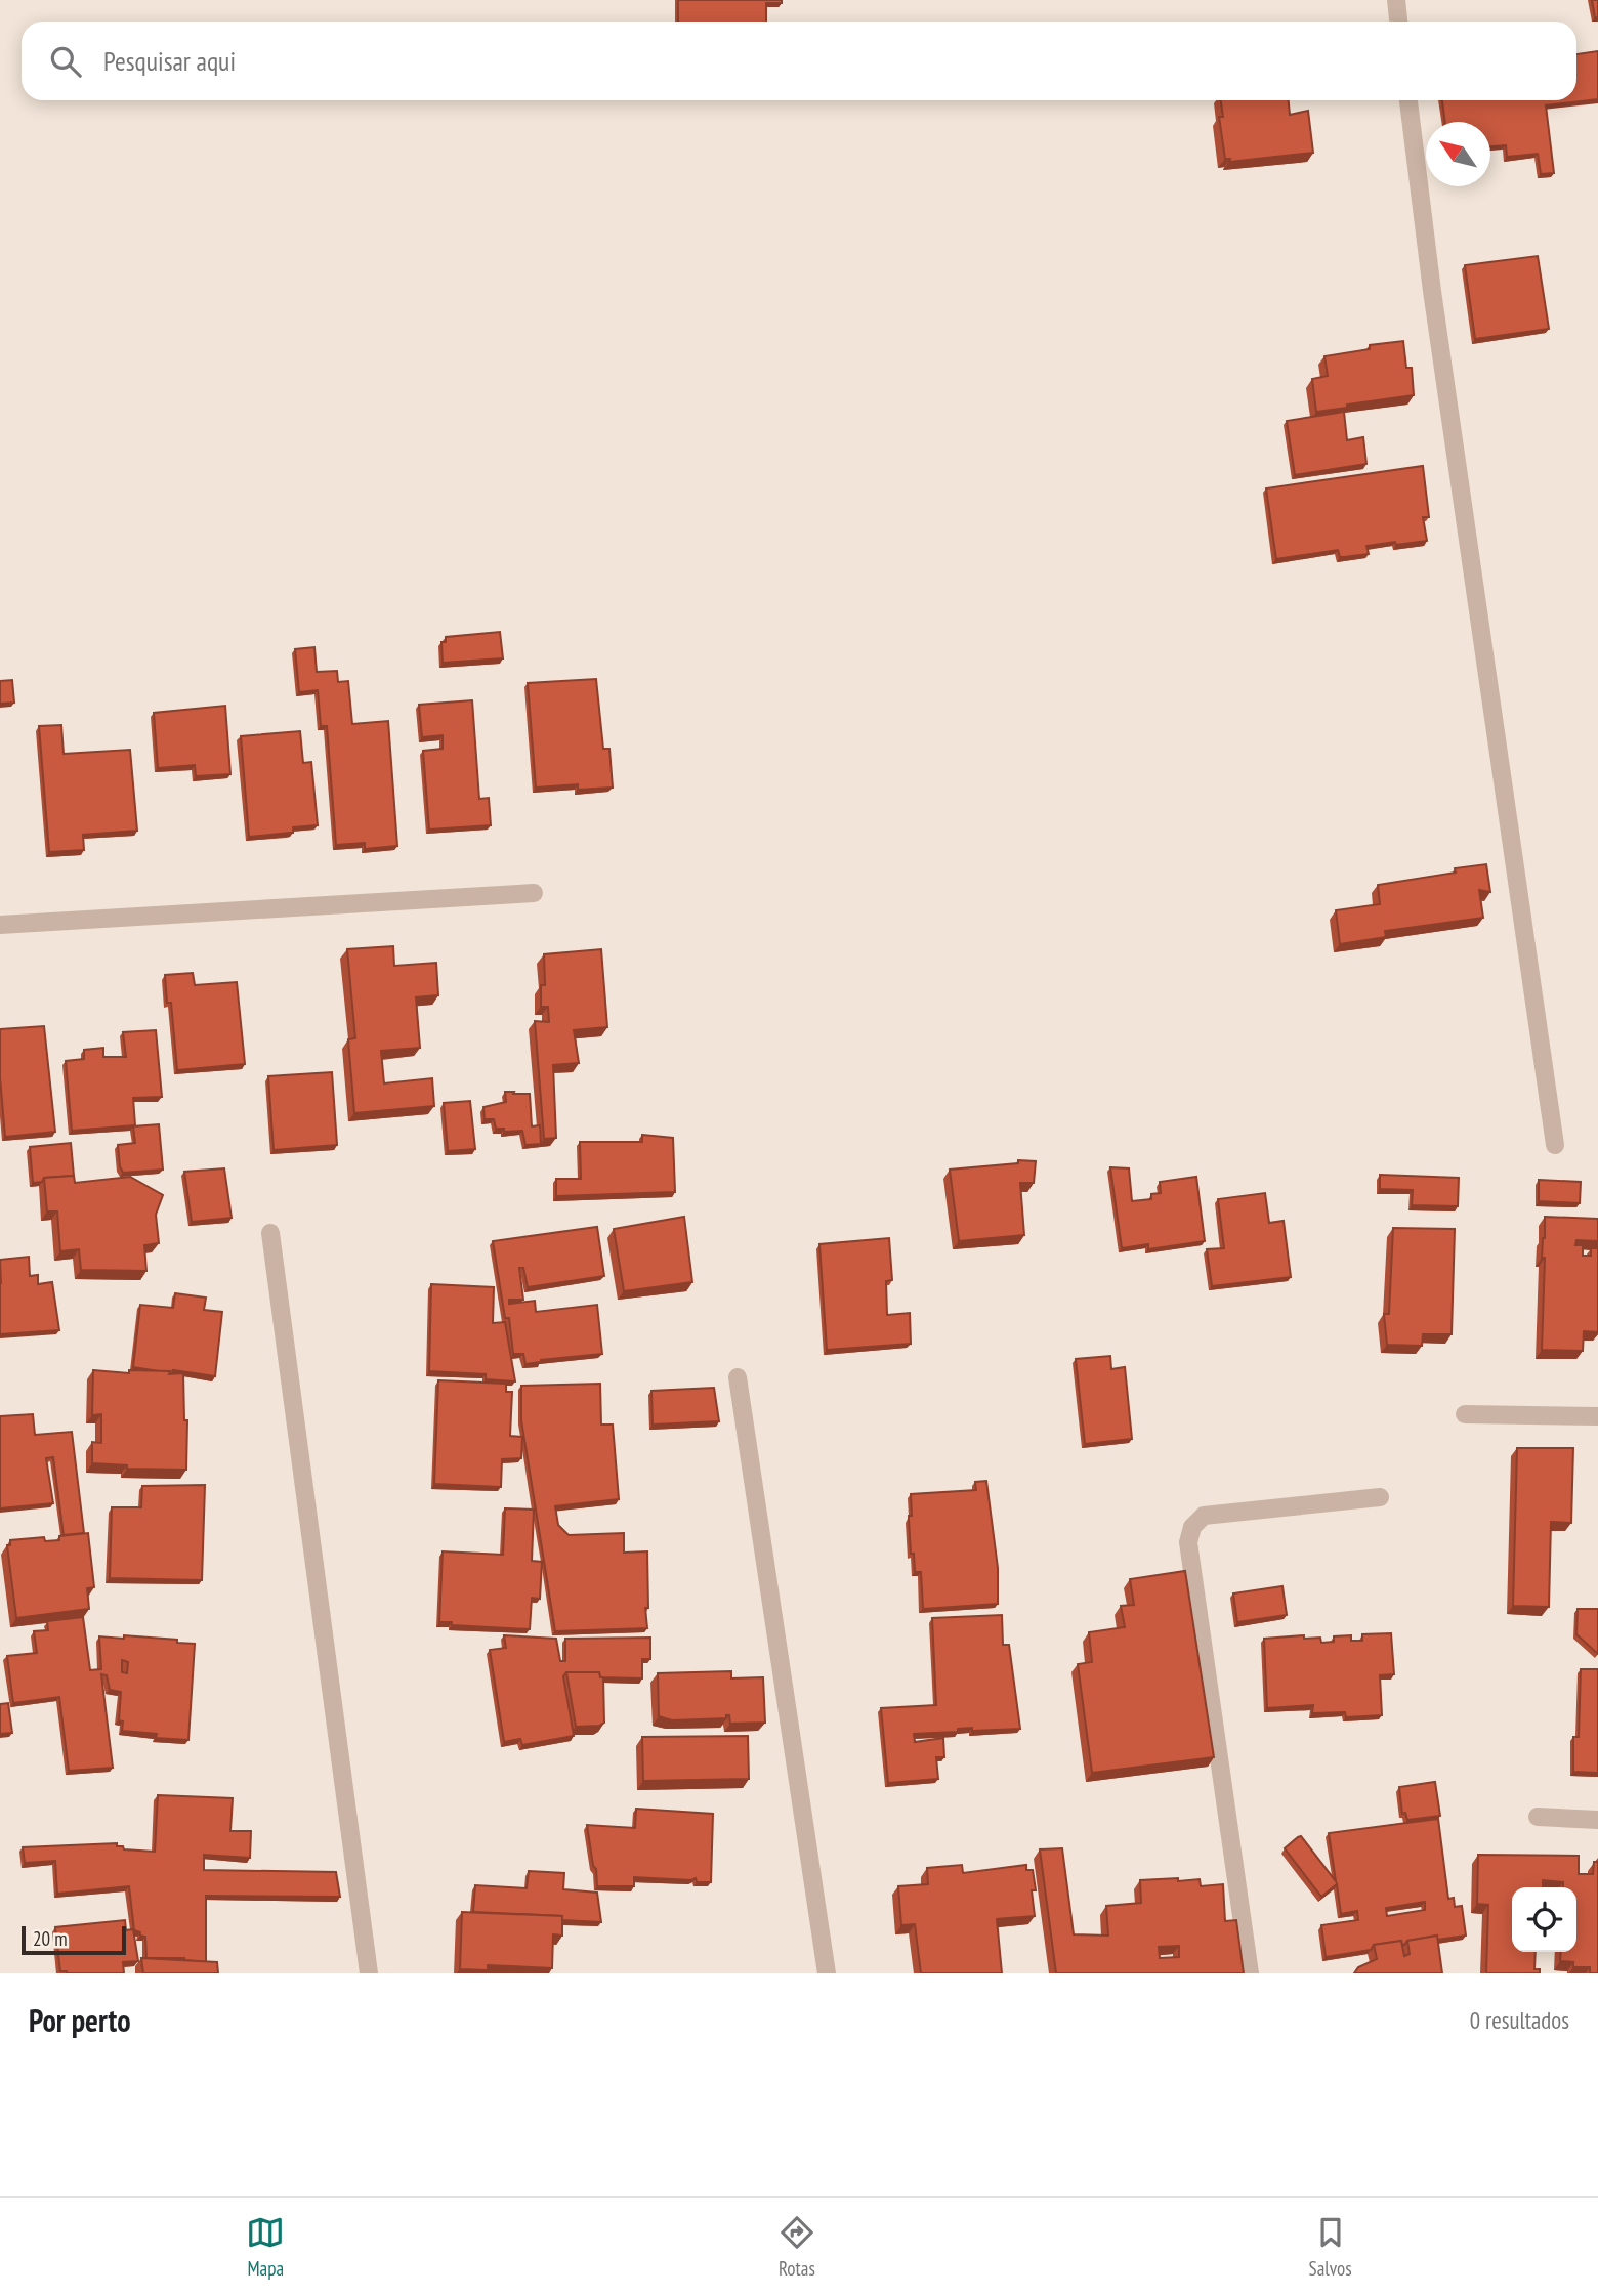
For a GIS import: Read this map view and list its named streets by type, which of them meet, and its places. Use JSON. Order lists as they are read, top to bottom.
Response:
{
  "scale_bar": "20 m",
  "north": "top left",
  "page": {
    "search": "Pesquisar aqui",
    "scale": "20 m",
    "heading": ["Por perto", "0 resultados"],
    "nav": ["Mapa", "Rotas", "Salvos"]
  }
}
